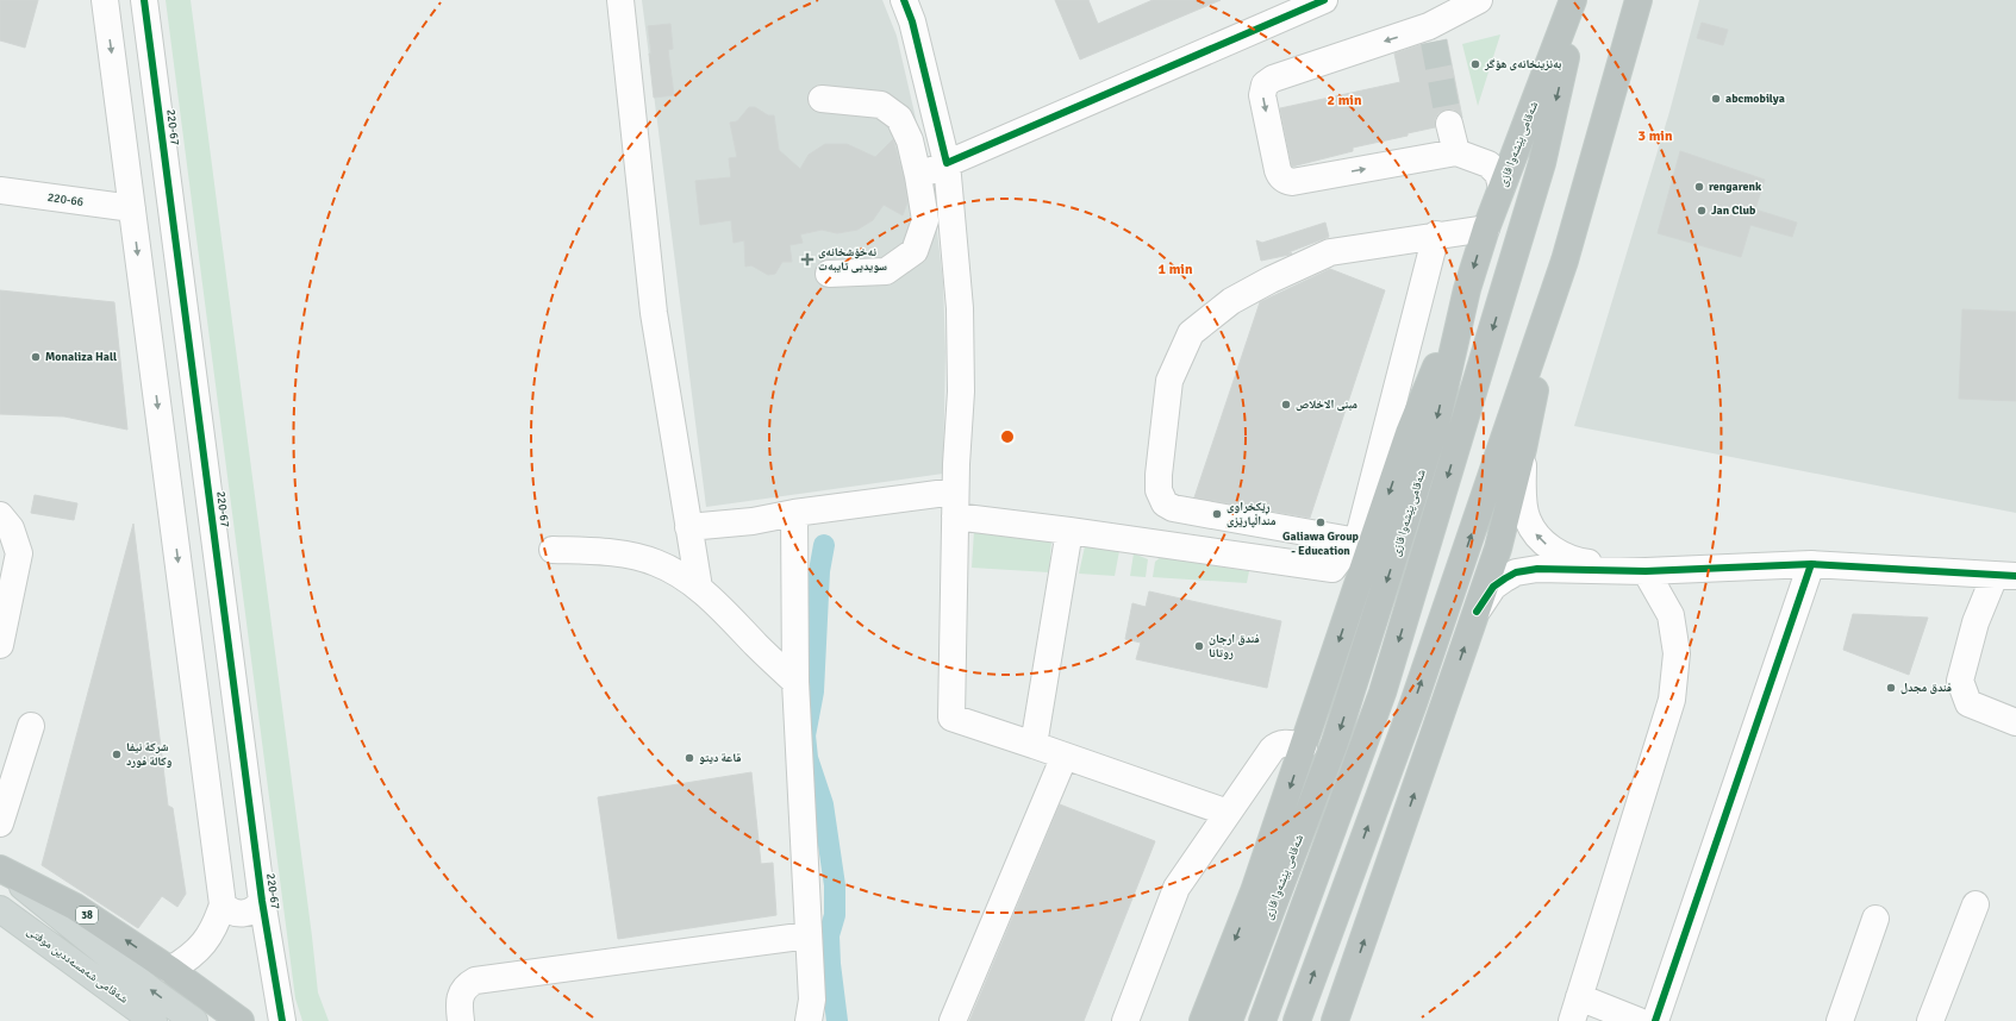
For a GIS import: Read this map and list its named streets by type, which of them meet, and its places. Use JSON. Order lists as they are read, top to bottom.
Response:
{
  "streets": {
    "highway": ["شەقامی پێشەوا قازی", "38"],
    "main road": ["شەقامی شەمسەددین موفتی"],
    "street": ["220-67", "220-66"]
  },
  "crossings": [
    ["38", "شەقامی شەمسەددین موفتی"]
  ],
  "places": {
    "other": [
      "بەنزینخانەی هۆگر",
      "abcmobilya",
      "rengarenk",
      "Jan Club",
      "Monaliza Hall",
      "مبنى الاخلاص",
      "ڕێکخراوی منداڵپارێزی",
      "Galiawa Group - Education",
      "فندق ارجان روتانا",
      "فندق مجدل",
      "شركة نيفا وكالة فورد",
      "قاعة ديتو"
    ],
    "health": ["نەخۆشخانەی سویدیی تایبەت"]
  },
  "rings": ["2 min", "3 min", "1 min"]
}
